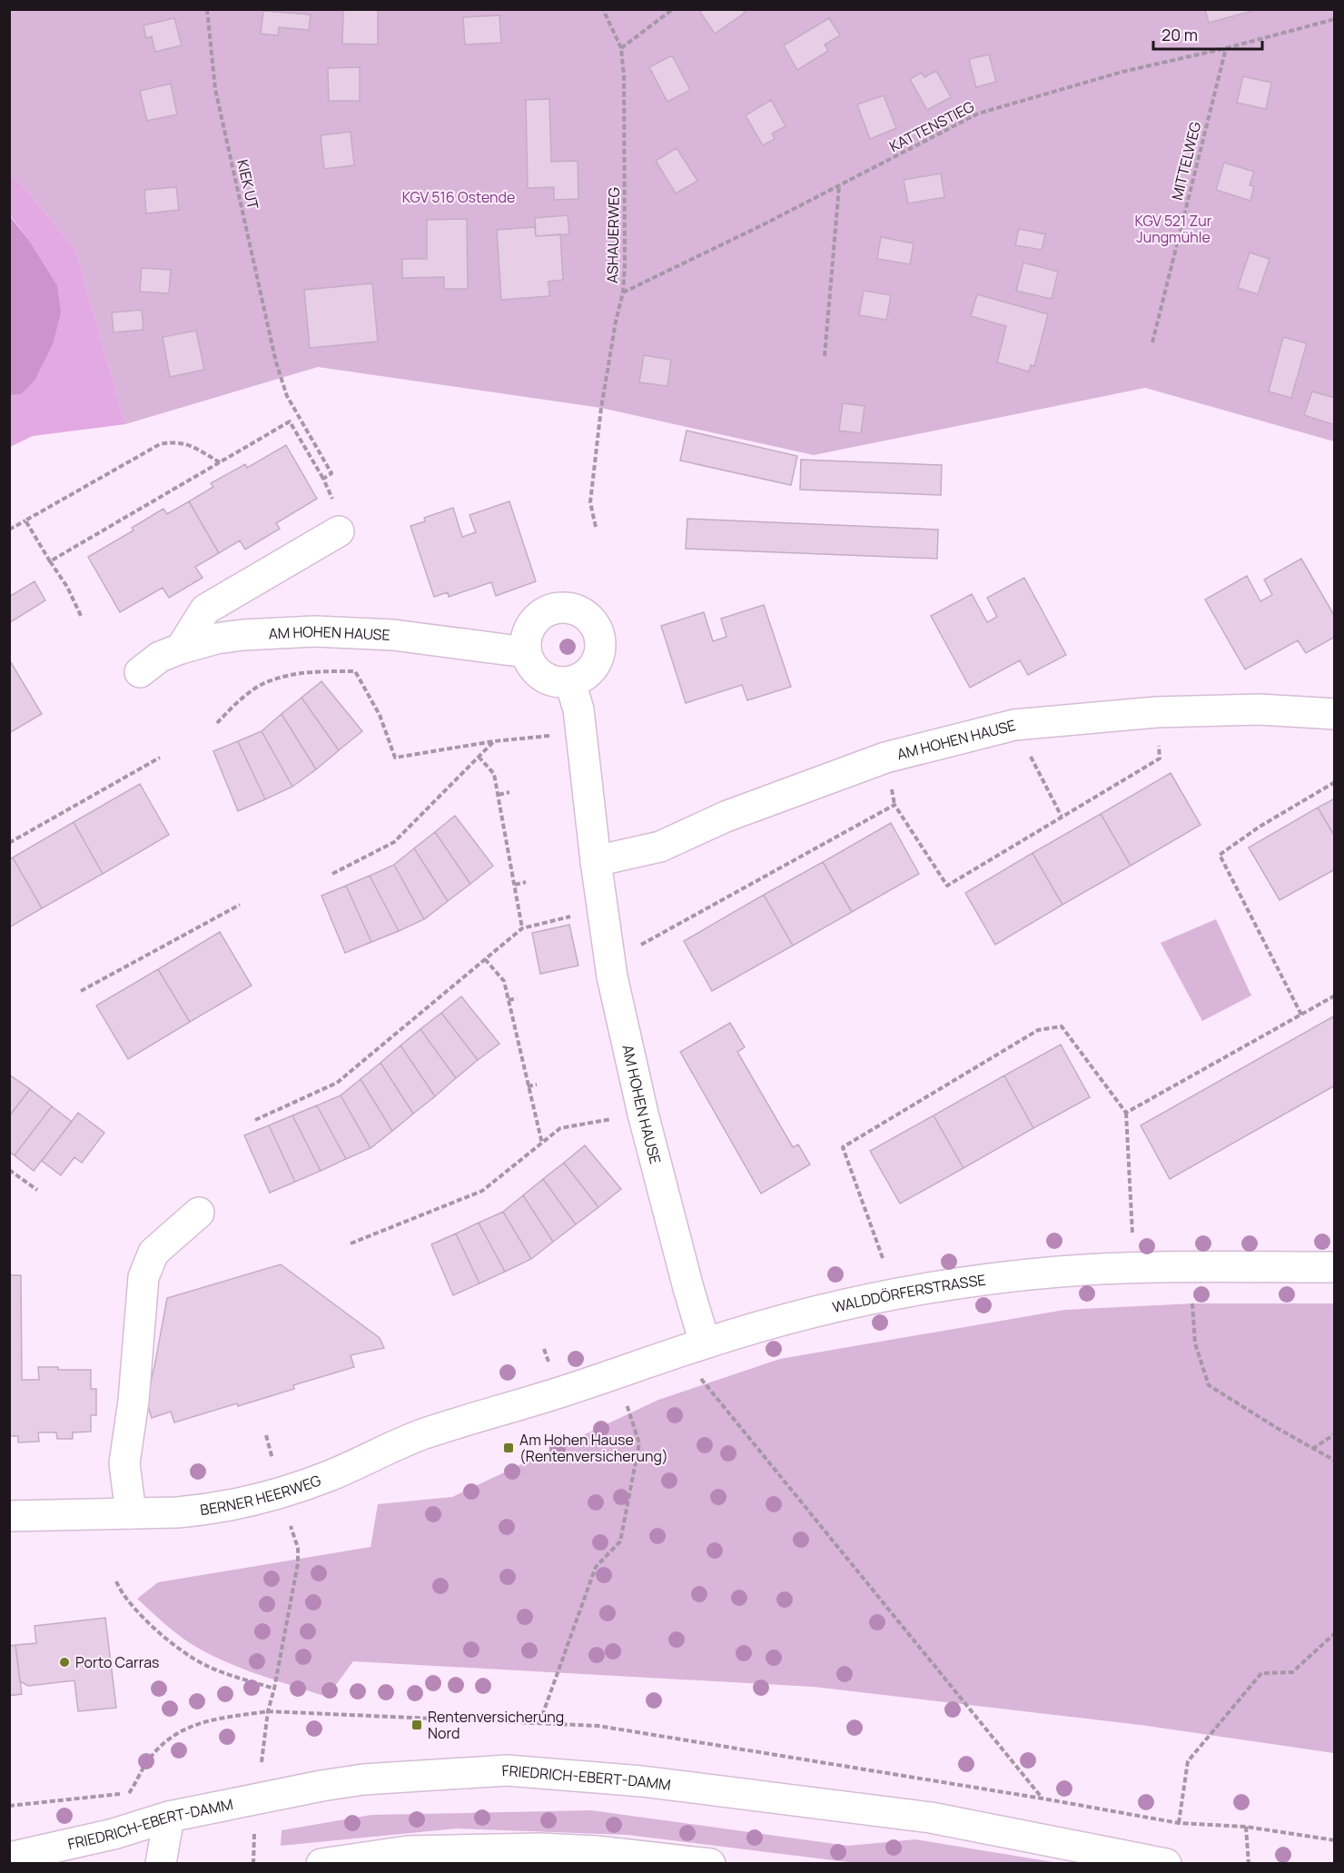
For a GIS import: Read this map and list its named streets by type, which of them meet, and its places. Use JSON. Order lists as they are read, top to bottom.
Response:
{
  "streets": {
    "street": [
      "AM HOHEN HAUSE",
      "WALDDÖRFERSTRASSE",
      "BERNER HEERWEG",
      "FRIEDRICH-EBERT-DAMM"
    ],
    "path": [
      "KATTENSTIEG",
      "MITTELWEG",
      "KIEK UT",
      "ASHAUERWEG"
    ]
  },
  "crossings": [
    ["KATTENSTIEG", "MITTELWEG"],
    ["KATTENSTIEG", "ASHAUERWEG"],
    ["AM HOHEN HAUSE", "WALDDÖRFERSTRASSE"],
    ["WALDDÖRFERSTRASSE", "BERNER HEERWEG"]
  ],
  "parks": ["KGV 516 Ostende", "KGV 521 Zur Jungmühle"],
  "places": {
    "transit": ["Am Hohen Hause (Rentenversicherung)", "Rentenversicherung Nord"],
    "other": ["Porto Carras"]
  },
  "scale_bar": "20 m"
}
